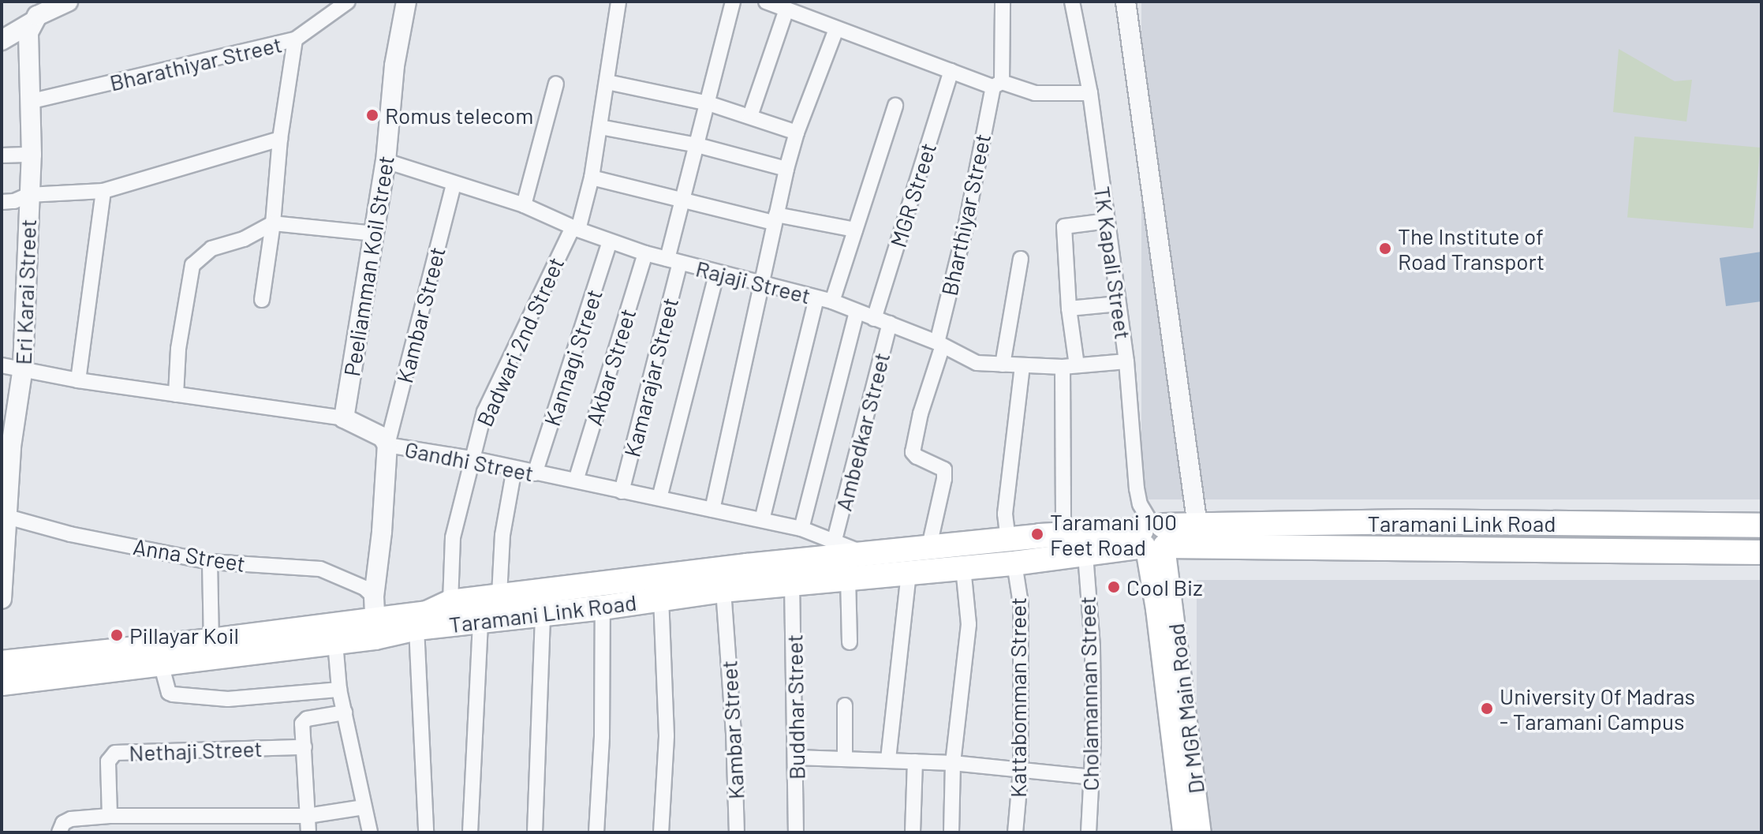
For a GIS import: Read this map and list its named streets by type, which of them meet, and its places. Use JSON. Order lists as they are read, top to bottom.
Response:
{
  "streets": {
    "main road": ["Taramani Link Road", "Dr MGR Main Road"],
    "street": [
      "Bharathiyar Street",
      "MGR Street",
      "Bharthiyar Street",
      "TK Kapali Street",
      "Peeliamman Koil Street",
      "Rajaji Street",
      "Eri Karai Street",
      "Kambar Street",
      "Badwari 2nd Street",
      "Kannagi Street",
      "Akbar Street",
      "Kamarajar Street",
      "Ambedkar Street",
      "Gandhi Street",
      "Anna Street",
      "Cholamannan Street",
      "Kattabomman Street",
      "Buddhar Street",
      "Nethaji Street"
    ]
  },
  "crossings": [
    ["Bharathiyar Street", "Eri Karai Street"],
    ["MGR Street", "Rajaji Street"],
    ["Bharthiyar Street", "Rajaji Street"],
    ["Bharthiyar Street", "Taramani Link Road"],
    ["TK Kapali Street", "Rajaji Street"],
    ["TK Kapali Street", "Taramani Link Road"],
    ["TK Kapali Street", "Dr MGR Main Road"],
    ["Peeliamman Koil Street", "Rajaji Street"],
    ["Peeliamman Koil Street", "Gandhi Street"],
    ["Rajaji Street", "Kambar Street"],
    ["Rajaji Street", "Badwari 2nd Street"],
    ["Rajaji Street", "Kannagi Street"],
    ["Rajaji Street", "Akbar Street"],
    ["Rajaji Street", "Kamarajar Street"],
    ["Rajaji Street", "Ambedkar Street"],
    ["Eri Karai Street", "Gandhi Street"],
    ["Eri Karai Street", "Anna Street"],
    ["Kambar Street", "Gandhi Street"],
    ["Kambar Street", "Taramani Link Road"],
    ["Badwari 2nd Street", "Gandhi Street"],
    ["Badwari 2nd Street", "Taramani Link Road"],
    ["Kannagi Street", "Gandhi Street"],
    ["Akbar Street", "Gandhi Street"],
    ["Kamarajar Street", "Gandhi Street"],
    ["Ambedkar Street", "Gandhi Street"],
    ["Gandhi Street", "Taramani Link Road"],
    ["Taramani Link Road", "Anna Street"],
    ["Taramani Link Road", "Cholamannan Street"],
    ["Taramani Link Road", "Kattabomman Street"],
    ["Taramani Link Road", "Buddhar Street"],
    ["Taramani Link Road", "Dr MGR Main Road"]
  ],
  "places": [
    "Romus telecom",
    "The Institute of Road Transport",
    "Taramani 100 Feet Road",
    "Cool Biz",
    "Pillayar Koil",
    "University Of Madras - Taramani Campus"
  ]
}
